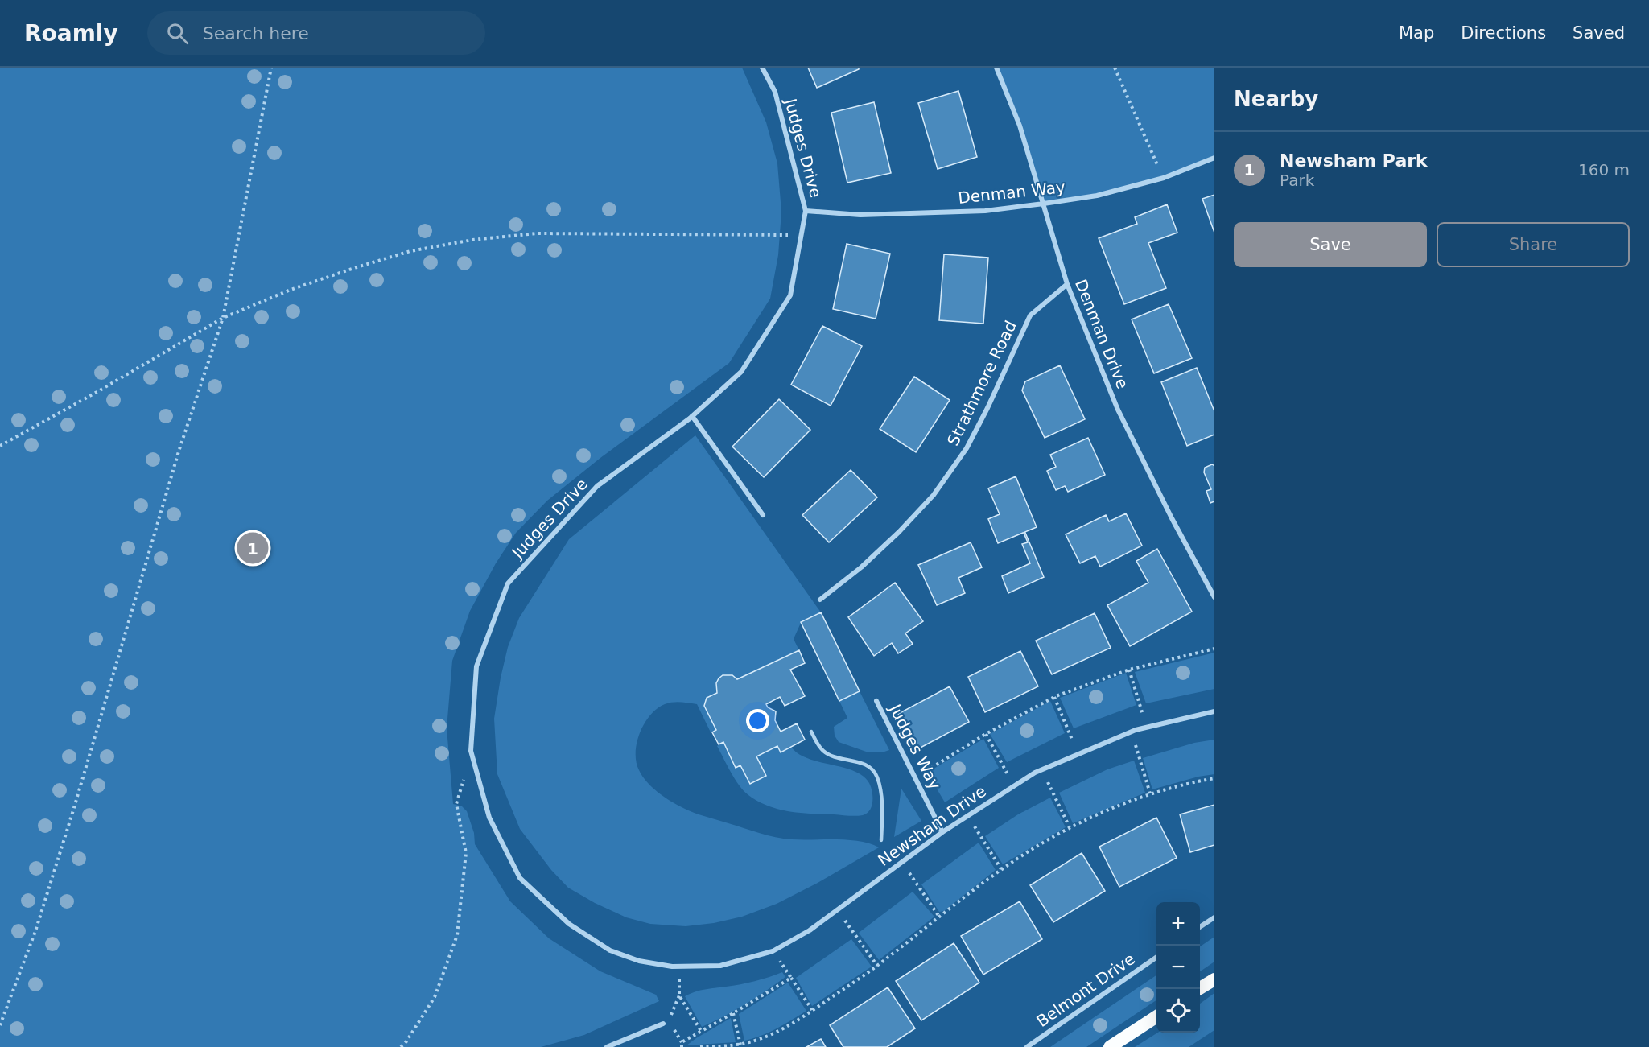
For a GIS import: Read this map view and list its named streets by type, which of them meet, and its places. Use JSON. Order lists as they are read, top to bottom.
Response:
{
  "streets": {
    "street": [
      "Judges Drive",
      "Denman Way",
      "Denman Drive",
      "Strathmore Road",
      "Judges Way",
      "Newsham Drive",
      "Belmont Drive"
    ]
  },
  "crossings": [
    ["Judges Drive", "Denman Way"],
    ["Judges Drive", "Newsham Drive"],
    ["Denman Way", "Denman Drive"],
    ["Denman Drive", "Strathmore Road"],
    ["Judges Way", "Newsham Drive"]
  ],
  "page": {
    "header": "Roamly",
    "search": "Search here",
    "nav": ["Map", "Directions", "Saved"],
    "heading": "Nearby",
    "list": [
      {
        "mark": "1",
        "name": "Newsham Park",
        "note": "Park",
        "value": "160 m"
      }
    ],
    "buttons": ["Save", "Share"],
    "pins": "1",
    "map_buttons": ["+", "−"]
  }
}
